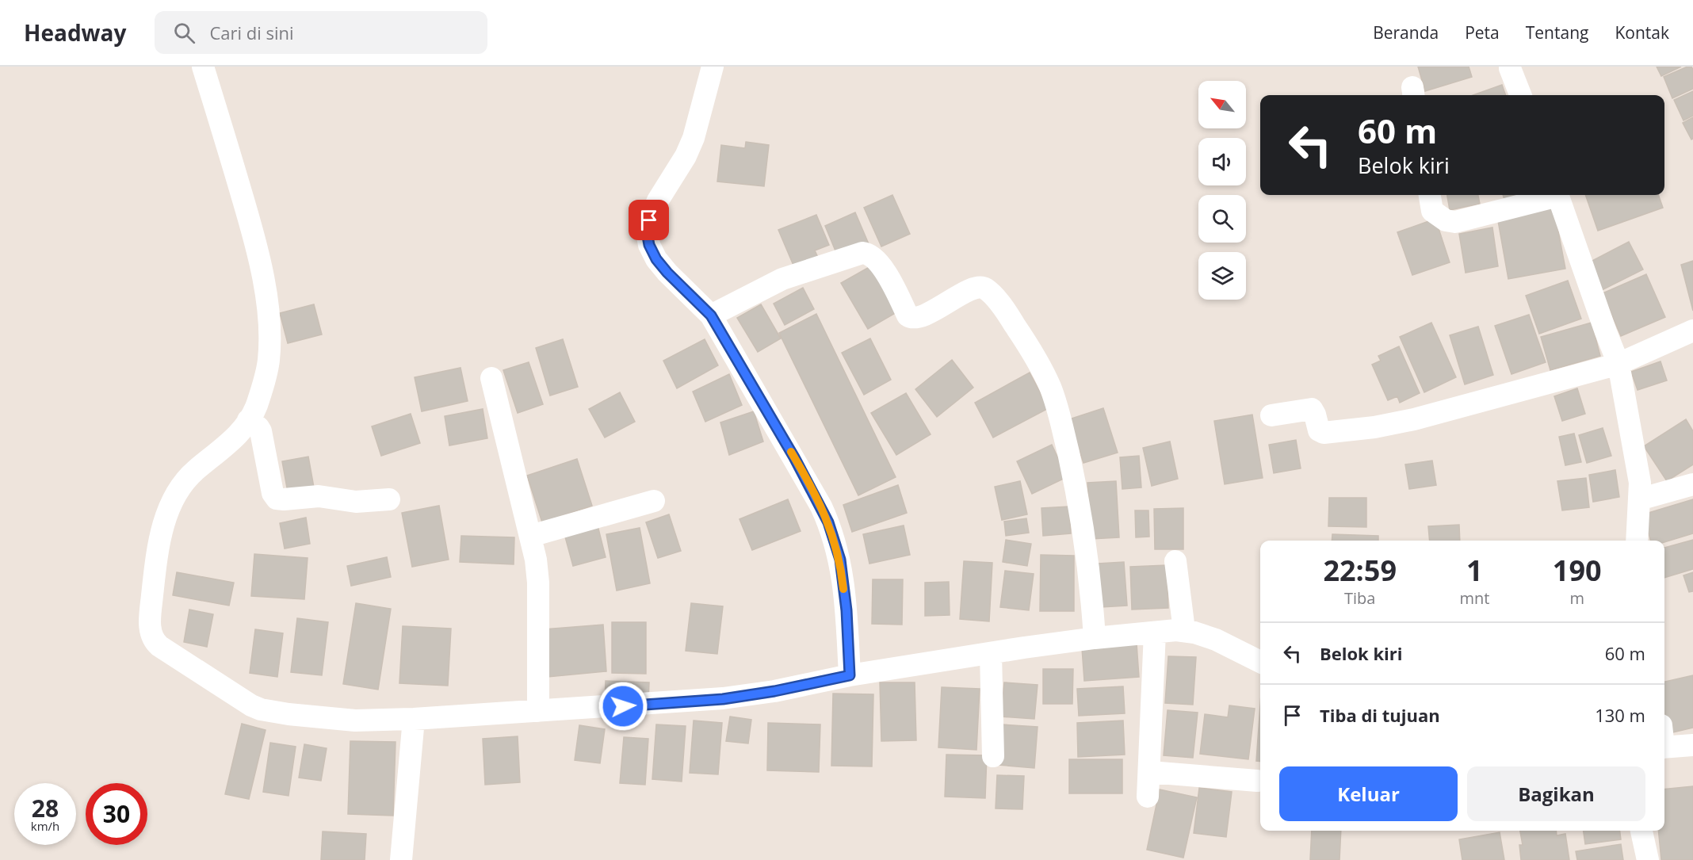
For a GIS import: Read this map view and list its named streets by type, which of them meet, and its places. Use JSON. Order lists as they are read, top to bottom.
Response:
{
  "north": "top left",
  "page": {
    "header": "Headway",
    "search": "Cari di sini",
    "nav": [
      "Beranda",
      "Peta",
      "Tentang",
      "Kontak"
    ],
    "turn": ["60 m", "Belok kiri"],
    "eta": [
      "22:59",
      "Tiba",
      "1",
      "mnt",
      "190",
      "m"
    ],
    "list": [
      {
        "name": "Belok kiri",
        "value": "60 m"
      },
      {
        "name": "Tiba di tujuan",
        "value": "130 m"
      }
    ],
    "buttons": ["Keluar", "Bagikan"],
    "speed": "28 km/h",
    "limit": "30"
  }
}
